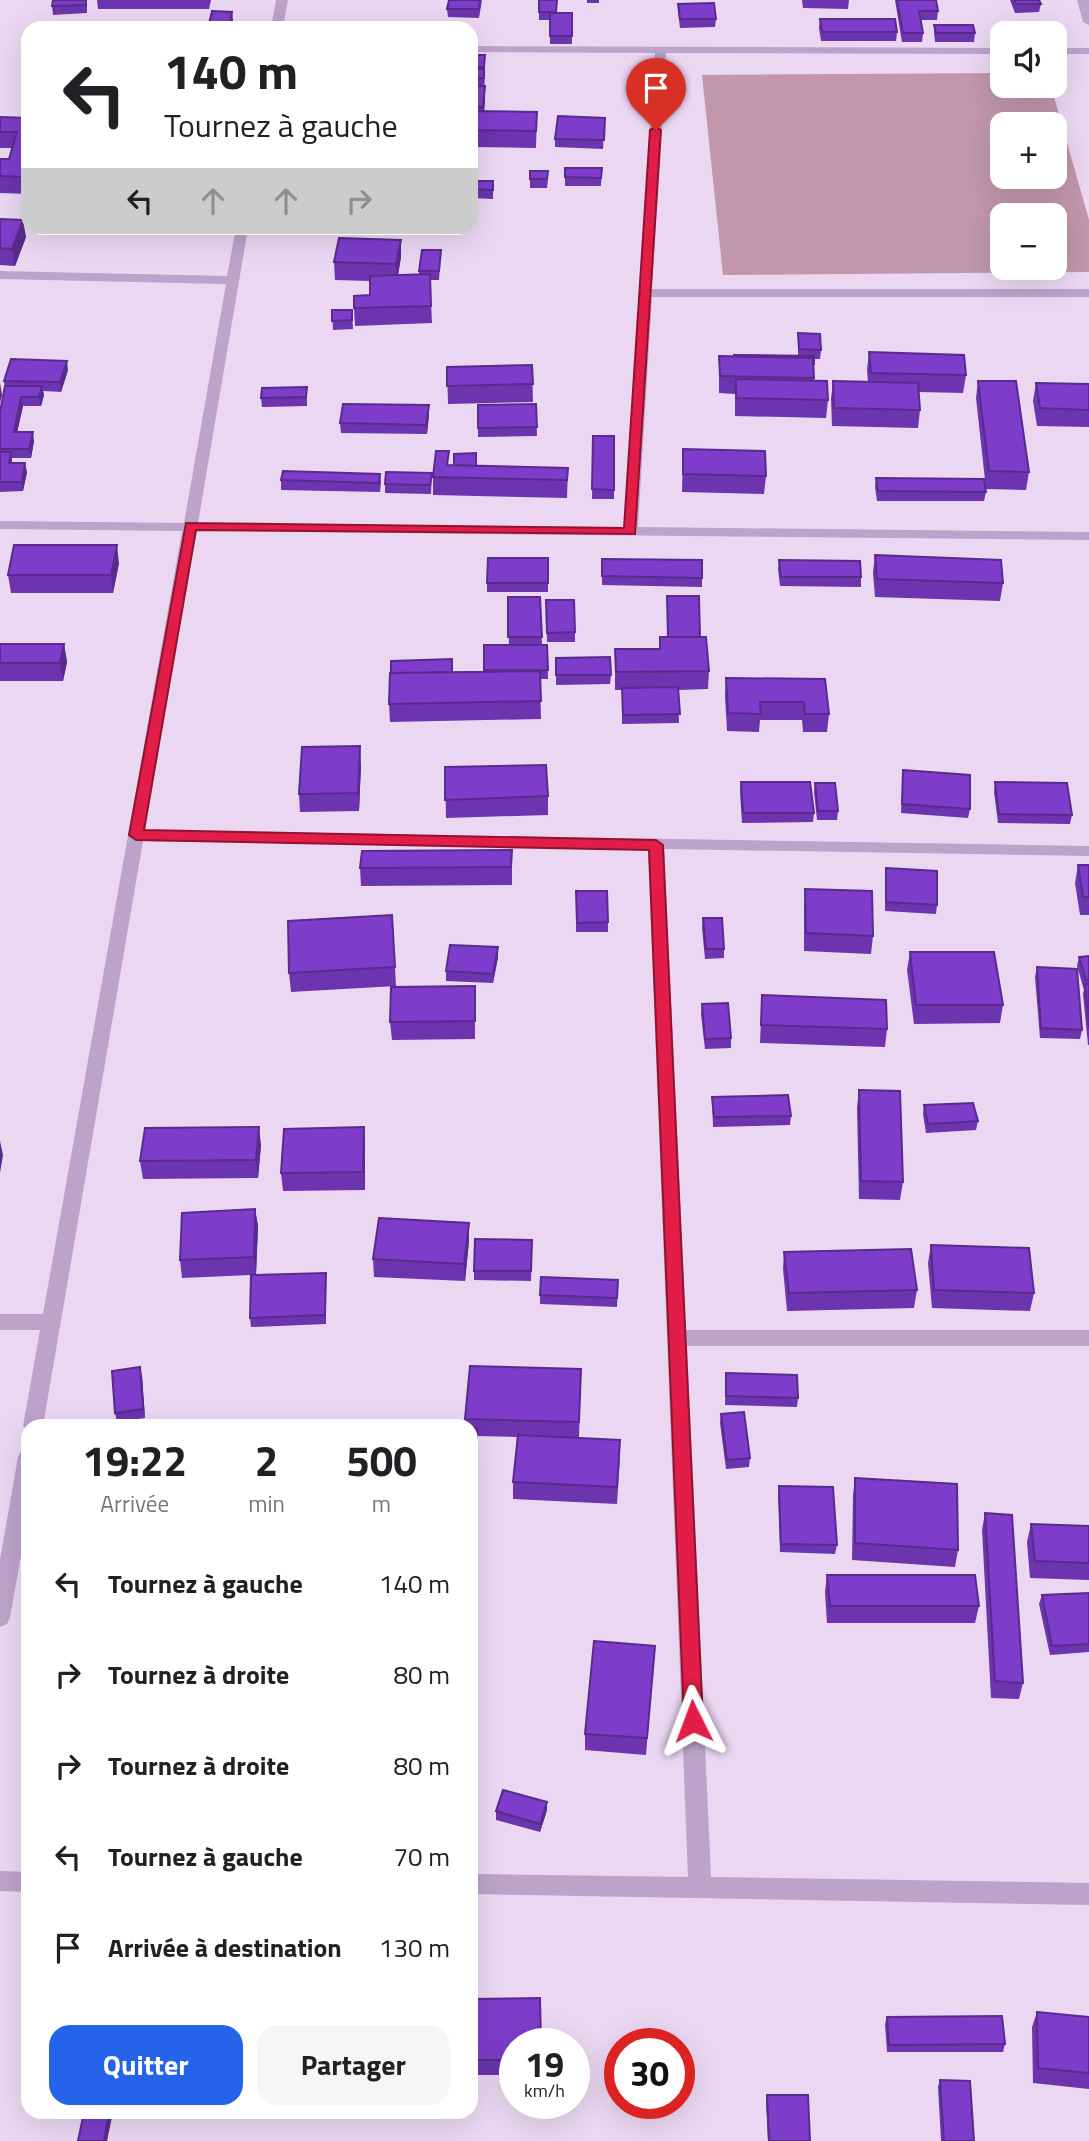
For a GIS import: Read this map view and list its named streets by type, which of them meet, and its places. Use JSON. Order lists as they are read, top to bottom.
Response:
{
  "page": {
    "map_buttons": ["+", "−"],
    "turn": ["140 m", "Tournez à gauche"],
    "eta": [
      "19:22",
      "Arrivée",
      "2",
      "min",
      "500",
      "m"
    ],
    "list": [
      {
        "name": "Tournez à gauche",
        "value": "140 m"
      },
      {
        "name": "Tournez à droite",
        "value": "80 m"
      },
      {
        "name": "Tournez à droite",
        "value": "80 m"
      },
      {
        "name": "Tournez à gauche",
        "value": "70 m"
      },
      {
        "name": "Arrivée à destination",
        "value": "130 m"
      }
    ],
    "buttons": ["Quitter", "Partager"],
    "speed": "19 km/h",
    "limit": "30"
  }
}
